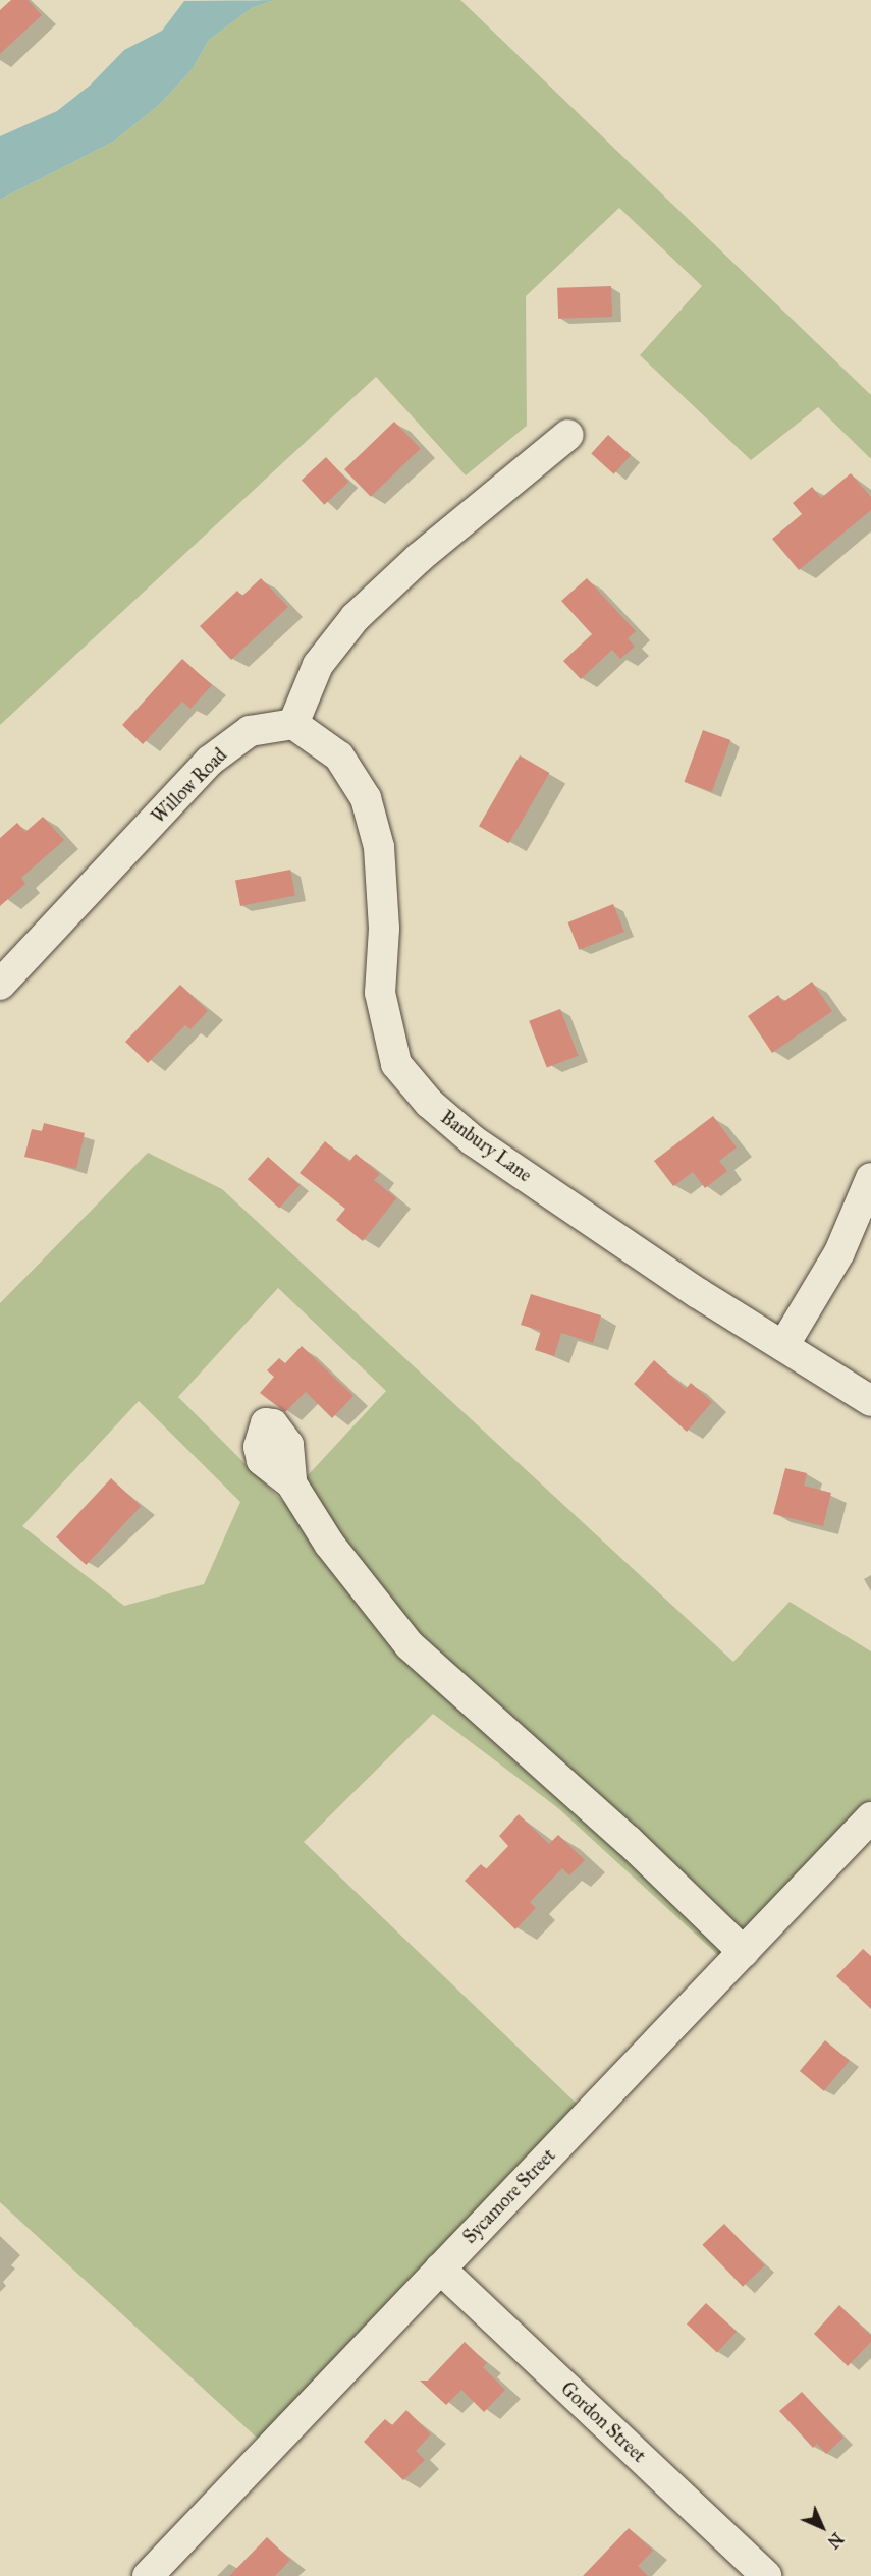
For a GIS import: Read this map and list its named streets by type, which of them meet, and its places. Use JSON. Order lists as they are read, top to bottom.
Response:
{
  "streets": {
    "street": [
      "Willow Road",
      "Banbury Lane",
      "Sycamore Street",
      "Gordon Street"
    ]
  },
  "crossings": [
    ["Willow Road", "Banbury Lane"],
    ["Sycamore Street", "Gordon Street"]
  ],
  "north": "bottom right"
}
